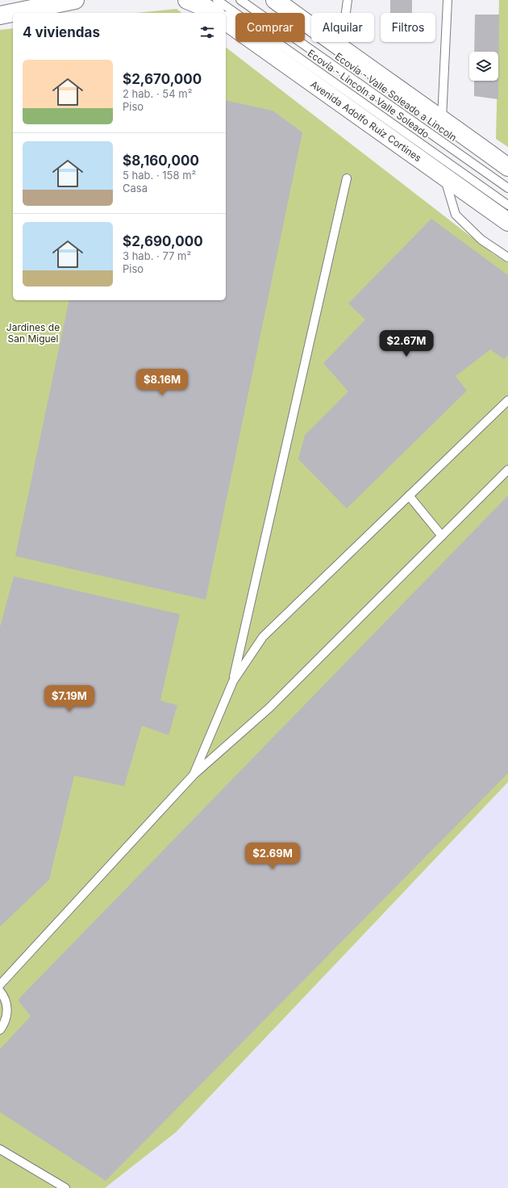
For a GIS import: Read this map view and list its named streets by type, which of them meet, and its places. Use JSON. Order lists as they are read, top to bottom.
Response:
{
  "streets": {
    "main road": ["Avenida Adolfo Ruíz Cortines"],
    "lane": ["Ecovía - Lincoln a Valle Soleado", "Ecovía - Valle Soleado a Lincoln"]
  },
  "parks": ["Jardines de San Miguel"],
  "page": {
    "chip": ["Comprar", "Alquilar", "Filtros"],
    "heading": "4 viviendas",
    "list": [
      {
        "name": "$2,670,000",
        "note": "2 hab. · 54 m² · Piso"
      },
      {
        "name": "$8,160,000",
        "note": "5 hab. · 158 m² · Casa"
      },
      {
        "name": "$2,690,000",
        "note": "3 hab. · 77 m² · Piso"
      }
    ],
    "price": [
      "$2.67M",
      "$8.16M",
      "$7.19M",
      "$2.69M"
    ]
  }
}
